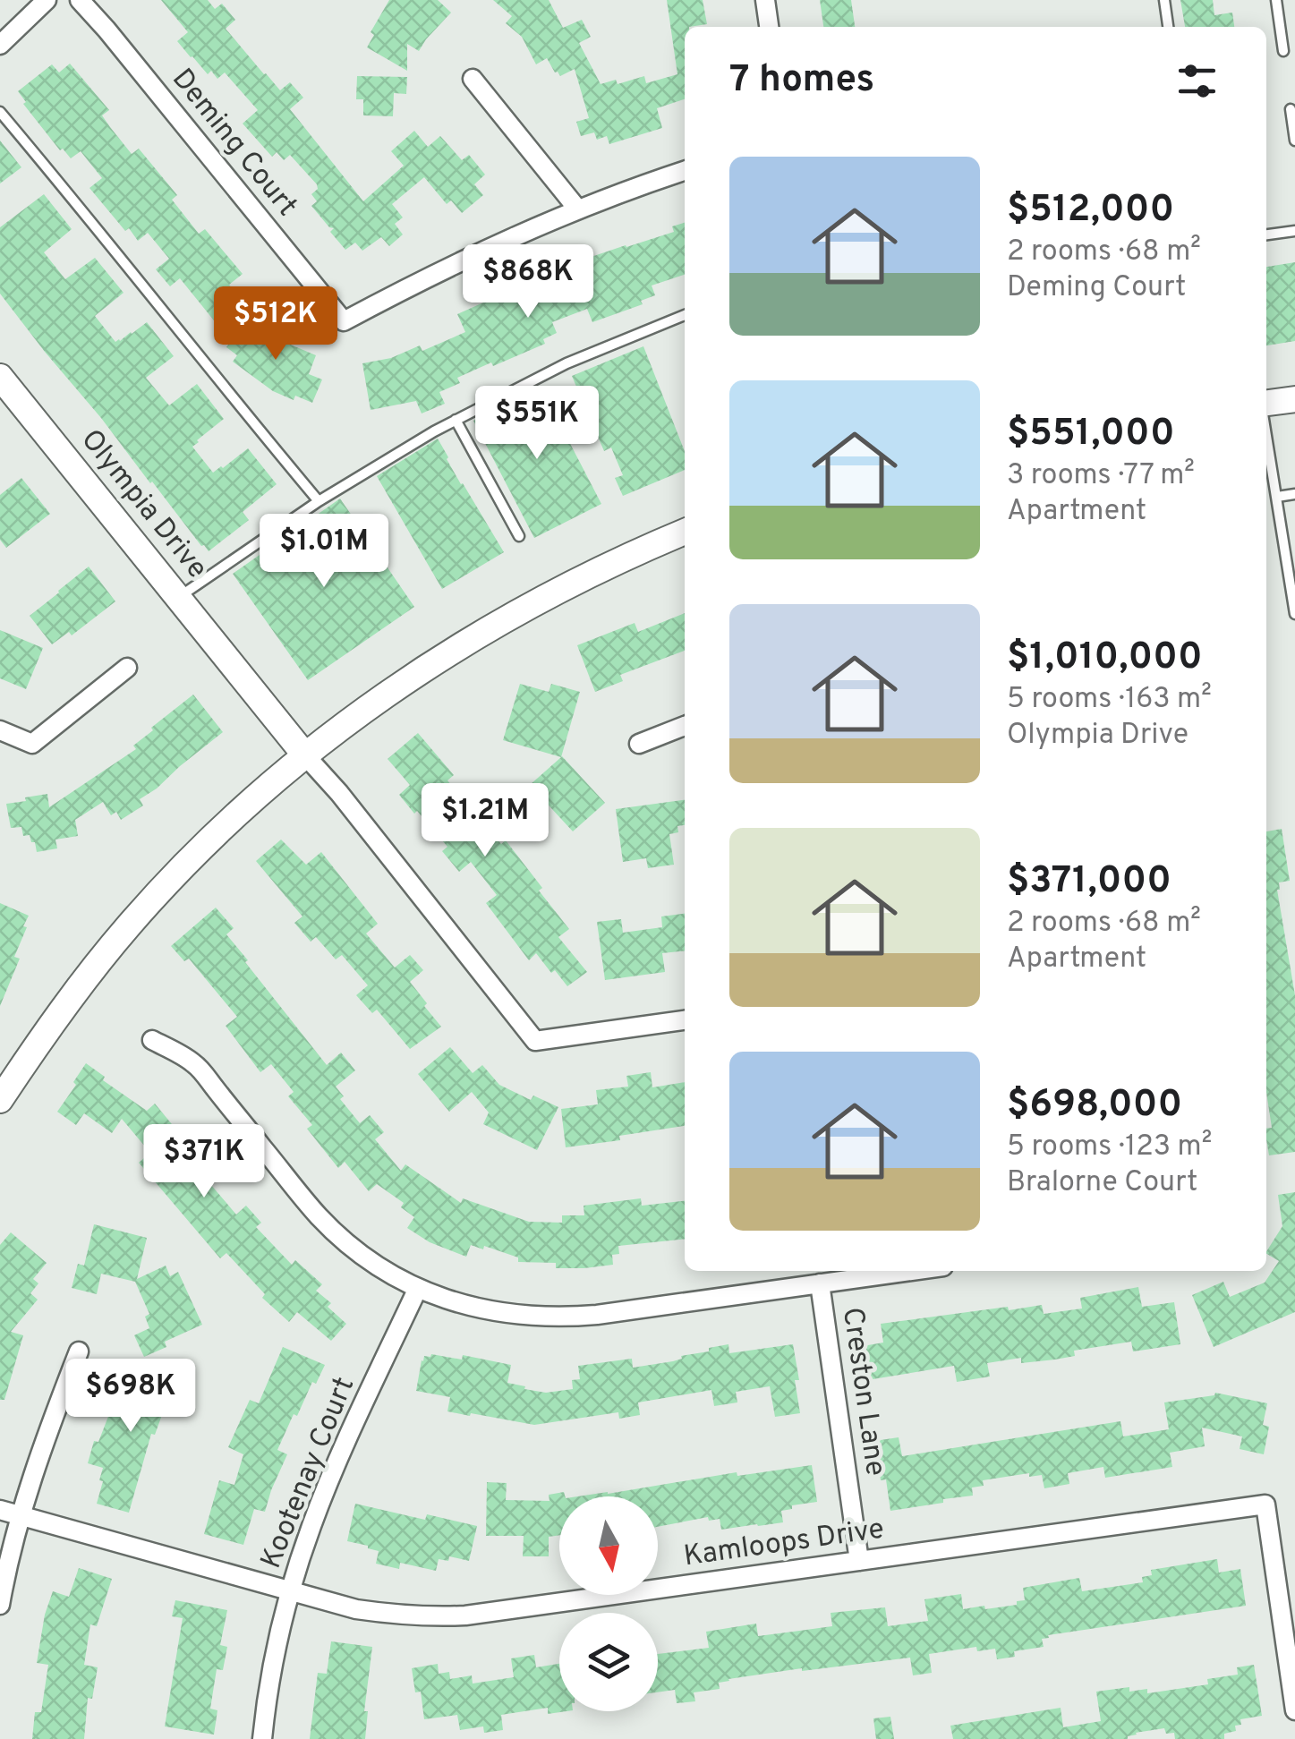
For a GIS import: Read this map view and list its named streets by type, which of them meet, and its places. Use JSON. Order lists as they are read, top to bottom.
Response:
{
  "streets": {
    "street": [
      "Deming Court",
      "Olympia Drive",
      "Creston Lane",
      "Kootenay Court",
      "Kamloops Drive"
    ]
  },
  "crossings": [
    ["Creston Lane", "Kamloops Drive"],
    ["Kootenay Court", "Kamloops Drive"]
  ],
  "north": "bottom",
  "page": {
    "heading": "7 homes",
    "list": [
      {
        "name": "$512,000",
        "note": "2 rooms · 68 m² · Deming Court"
      },
      {
        "name": "$551,000",
        "note": "3 rooms · 77 m² · Apartment"
      },
      {
        "name": "$1,010,000",
        "note": "5 rooms · 163 m² · Olympia Drive"
      },
      {
        "name": "$371,000",
        "note": "2 rooms · 68 m² · Apartment"
      },
      {
        "name": "$698,000",
        "note": "5 rooms · 123 m² · Bralorne Court"
      }
    ],
    "price": [
      "$868K",
      "$512K",
      "$551K",
      "$1.01M",
      "$1.21M",
      "$371K",
      "$698K"
    ]
  }
}
